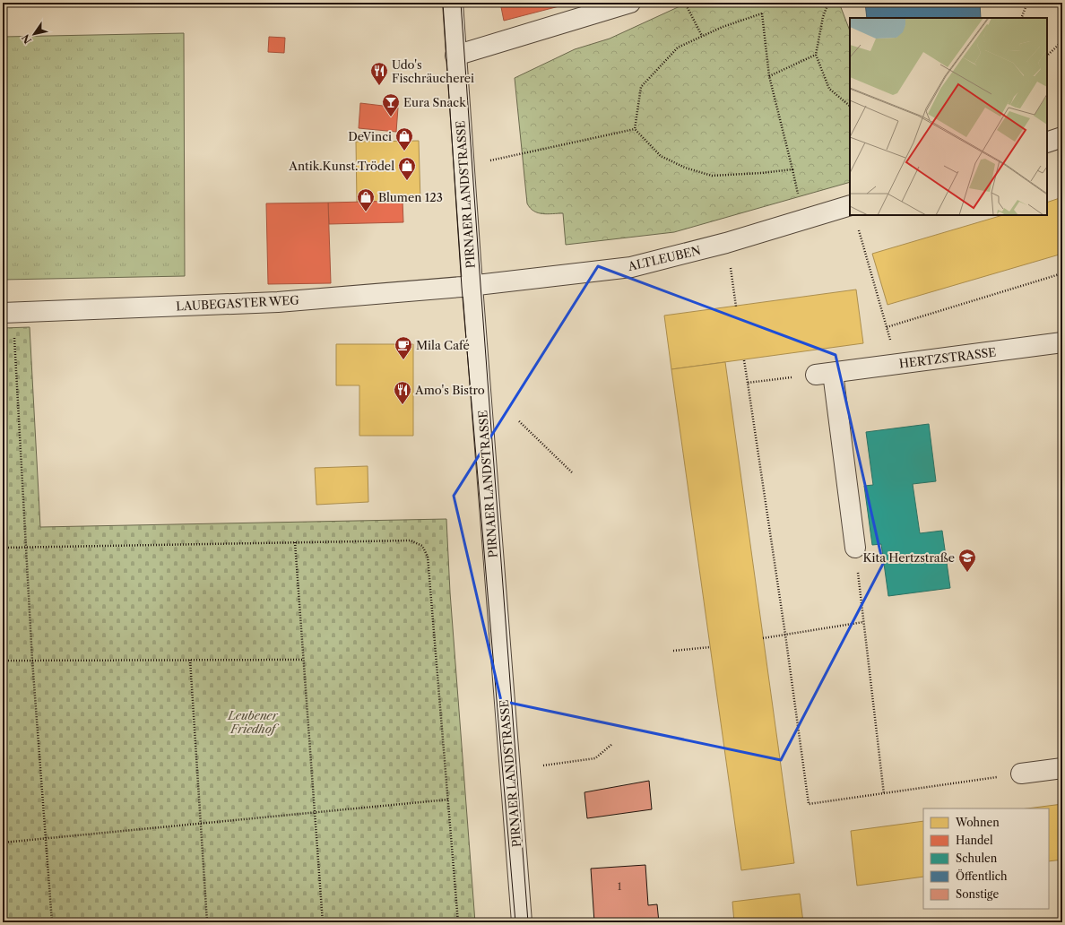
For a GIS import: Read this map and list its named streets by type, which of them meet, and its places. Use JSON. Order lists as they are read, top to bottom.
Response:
{
  "streets": {
    "street": [
      "PIRNAER LANDSTRASSE",
      "ALTLEUBEN",
      "LAUBEGASTER WEG",
      "HERTZSTRASSE"
    ]
  },
  "crossings": [
    ["PIRNAER LANDSTRASSE", "ALTLEUBEN"],
    ["PIRNAER LANDSTRASSE", "LAUBEGASTER WEG"],
    ["ALTLEUBEN", "LAUBEGASTER WEG"]
  ],
  "parks": ["Leubener Friedhof"],
  "places": {
    "restaurant": ["Udo's Fischräucherei", "Amo's Bistro"],
    "bar": ["Eura Snack"],
    "shop": ["DeVinci", "Antik.Kunst.Trödel", "Blumen 123"],
    "cafe": ["Mila Café"],
    "school or university": ["Kita Hertzstraße"]
  },
  "house_numbers": ["1"],
  "legend": [
    "Wohnen",
    "Handel",
    "Schulen",
    "Öffentlich",
    "Sonstige"
  ],
  "north": "bottom left"
}
